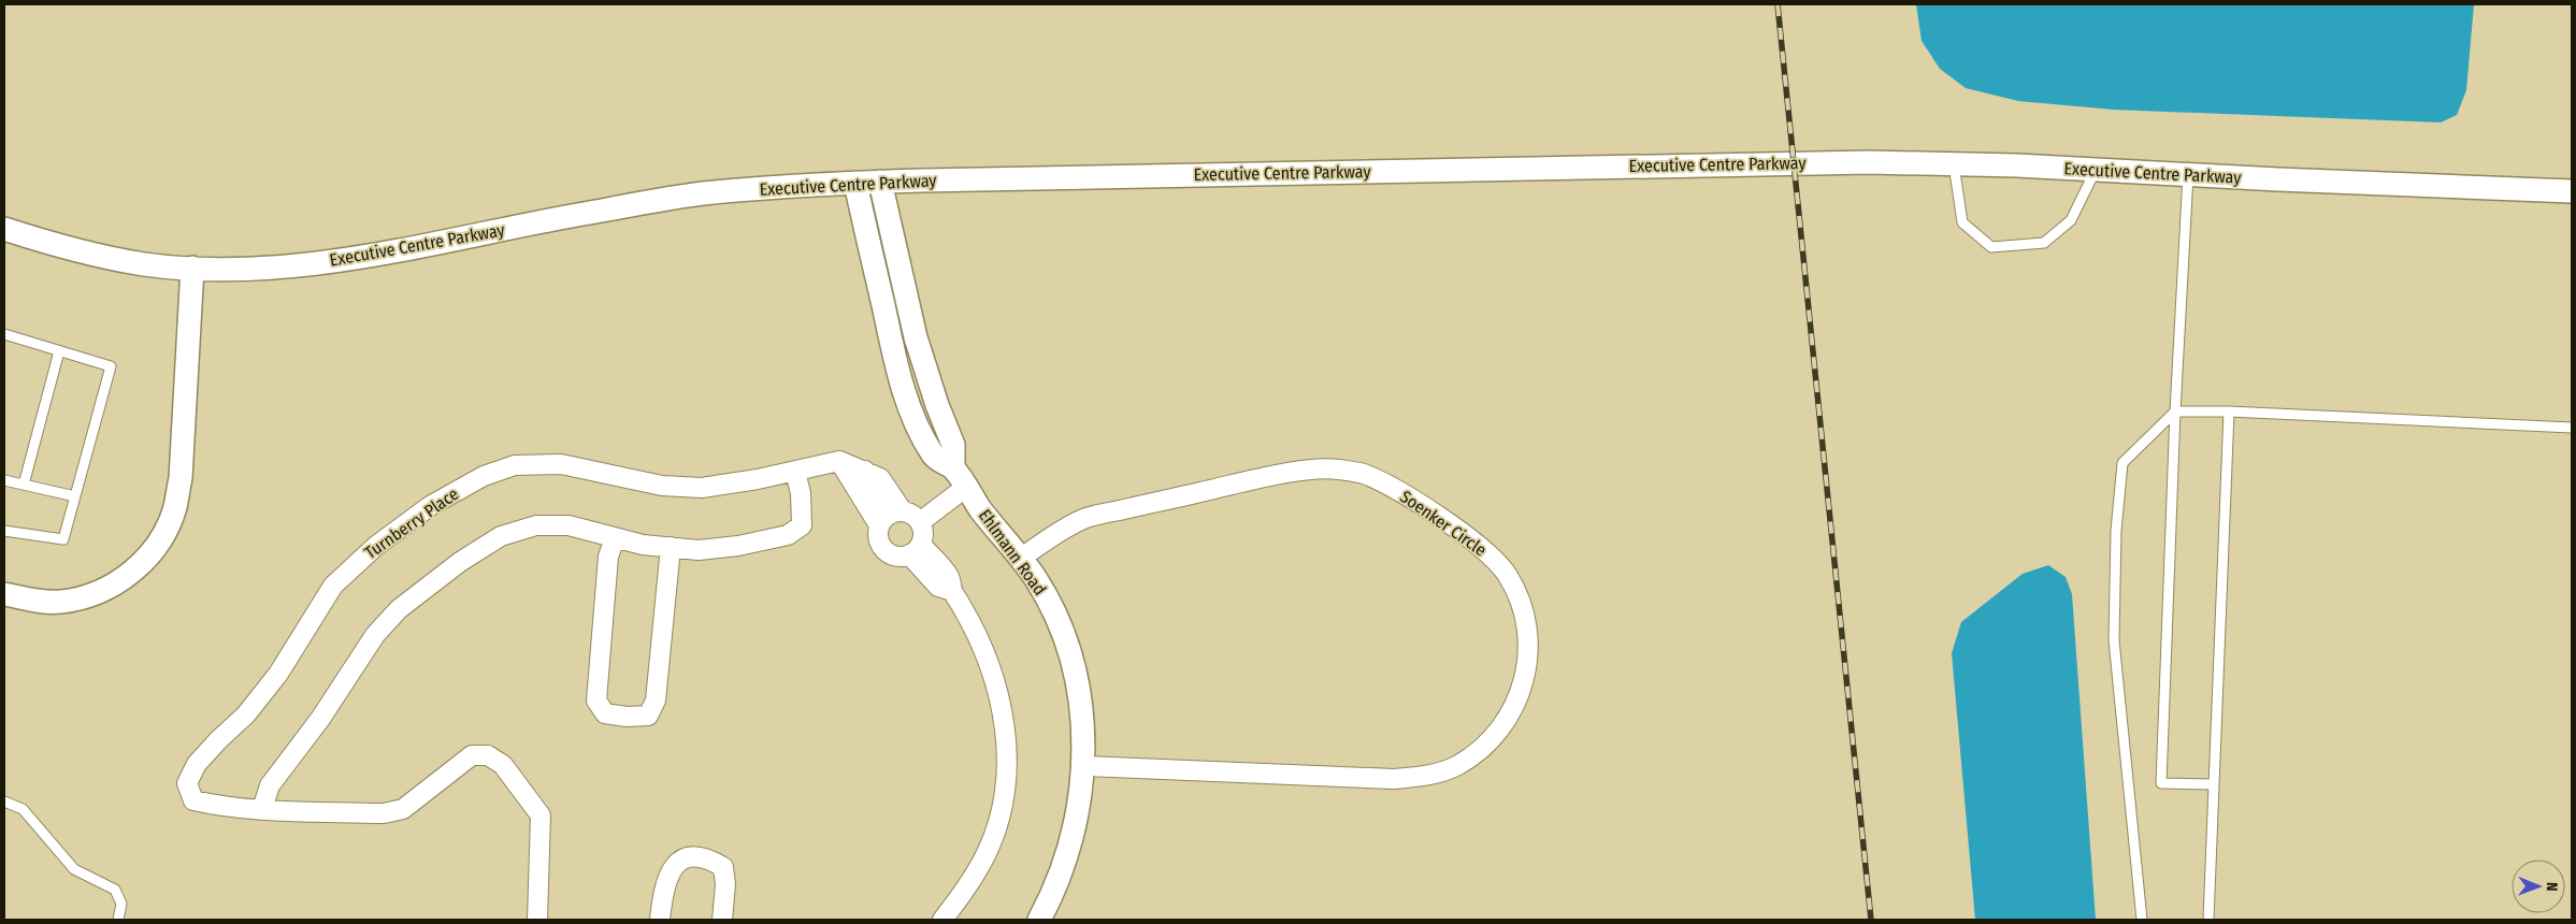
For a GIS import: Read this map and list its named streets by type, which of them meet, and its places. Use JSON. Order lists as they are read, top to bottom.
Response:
{
  "streets": {
    "street": [
      "Executive Centre Parkway",
      "Turnberry Place",
      "Soenker Circle",
      "Ehlmann Road"
    ]
  },
  "crossings": [
    ["Executive Centre Parkway", "Ehlmann Road"],
    ["Soenker Circle", "Ehlmann Road"]
  ],
  "north": "right"
}
